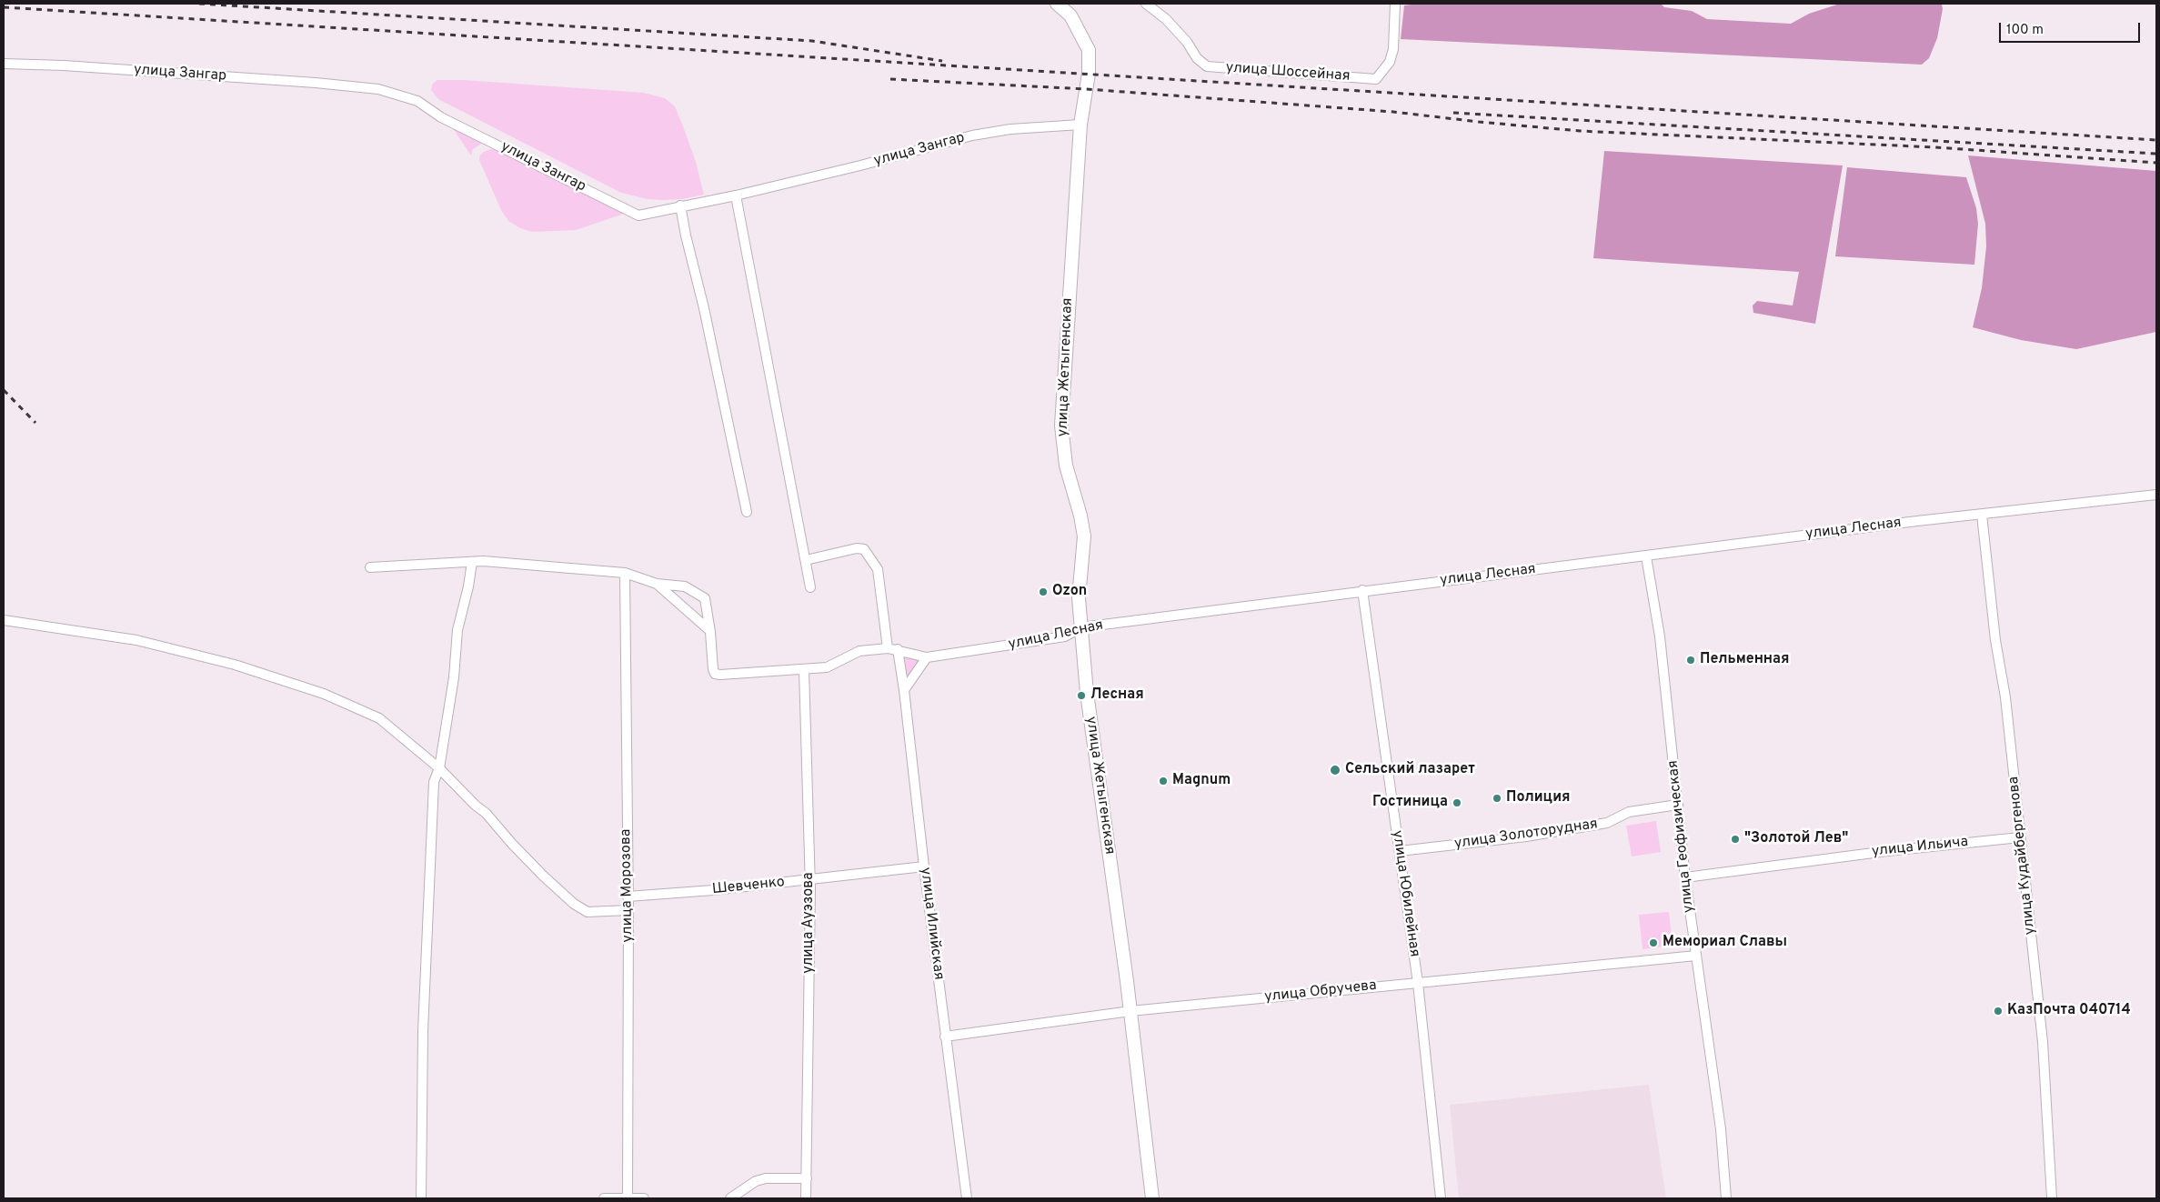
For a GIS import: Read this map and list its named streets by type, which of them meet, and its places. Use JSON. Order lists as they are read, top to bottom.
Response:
{
  "streets": {
    "main road": ["улица Жетыгенская"],
    "street": [
      "улица Шоссейная",
      "улица Зангар",
      "улица Лесная",
      "улица Золоторудная",
      "улица Геофизическая",
      "улица Ильича",
      "улица Кудайбергенова",
      "улица Морозова",
      "Шевченко",
      "улица Юбилейная",
      "улица Ауэзова",
      "улица Илийская",
      "улица Обручева"
    ]
  },
  "crossings": [
    ["улица Зангар", "улица Жетыгенская"],
    ["улица Жетыгенская", "улица Лесная"],
    ["улица Жетыгенская", "улица Обручева"],
    ["улица Лесная", "улица Геофизическая"],
    ["улица Лесная", "улица Кудайбергенова"],
    ["улица Лесная", "улица Юбилейная"],
    ["улица Лесная", "улица Ауэзова"],
    ["улица Лесная", "улица Илийская"],
    ["улица Золоторудная", "улица Геофизическая"],
    ["улица Золоторудная", "улица Юбилейная"],
    ["улица Геофизическая", "улица Ильича"],
    ["улица Геофизическая", "улица Обручева"],
    ["улица Ильича", "улица Кудайбергенова"],
    ["улица Морозова", "Шевченко"],
    ["Шевченко", "улица Ауэзова"],
    ["Шевченко", "улица Илийская"],
    ["улица Юбилейная", "улица Обручева"],
    ["улица Илийская", "улица Обручева"]
  ],
  "places": [
    "Ozon",
    "Пельменная",
    "Лесная",
    "Сельский лазарет",
    "Magnum",
    "Полиция",
    "Гостиница",
    "\"Золотой Лев\"",
    "Мемориал Славы",
    "КазПочта 040714"
  ],
  "scale_bar": "100 m"
}
